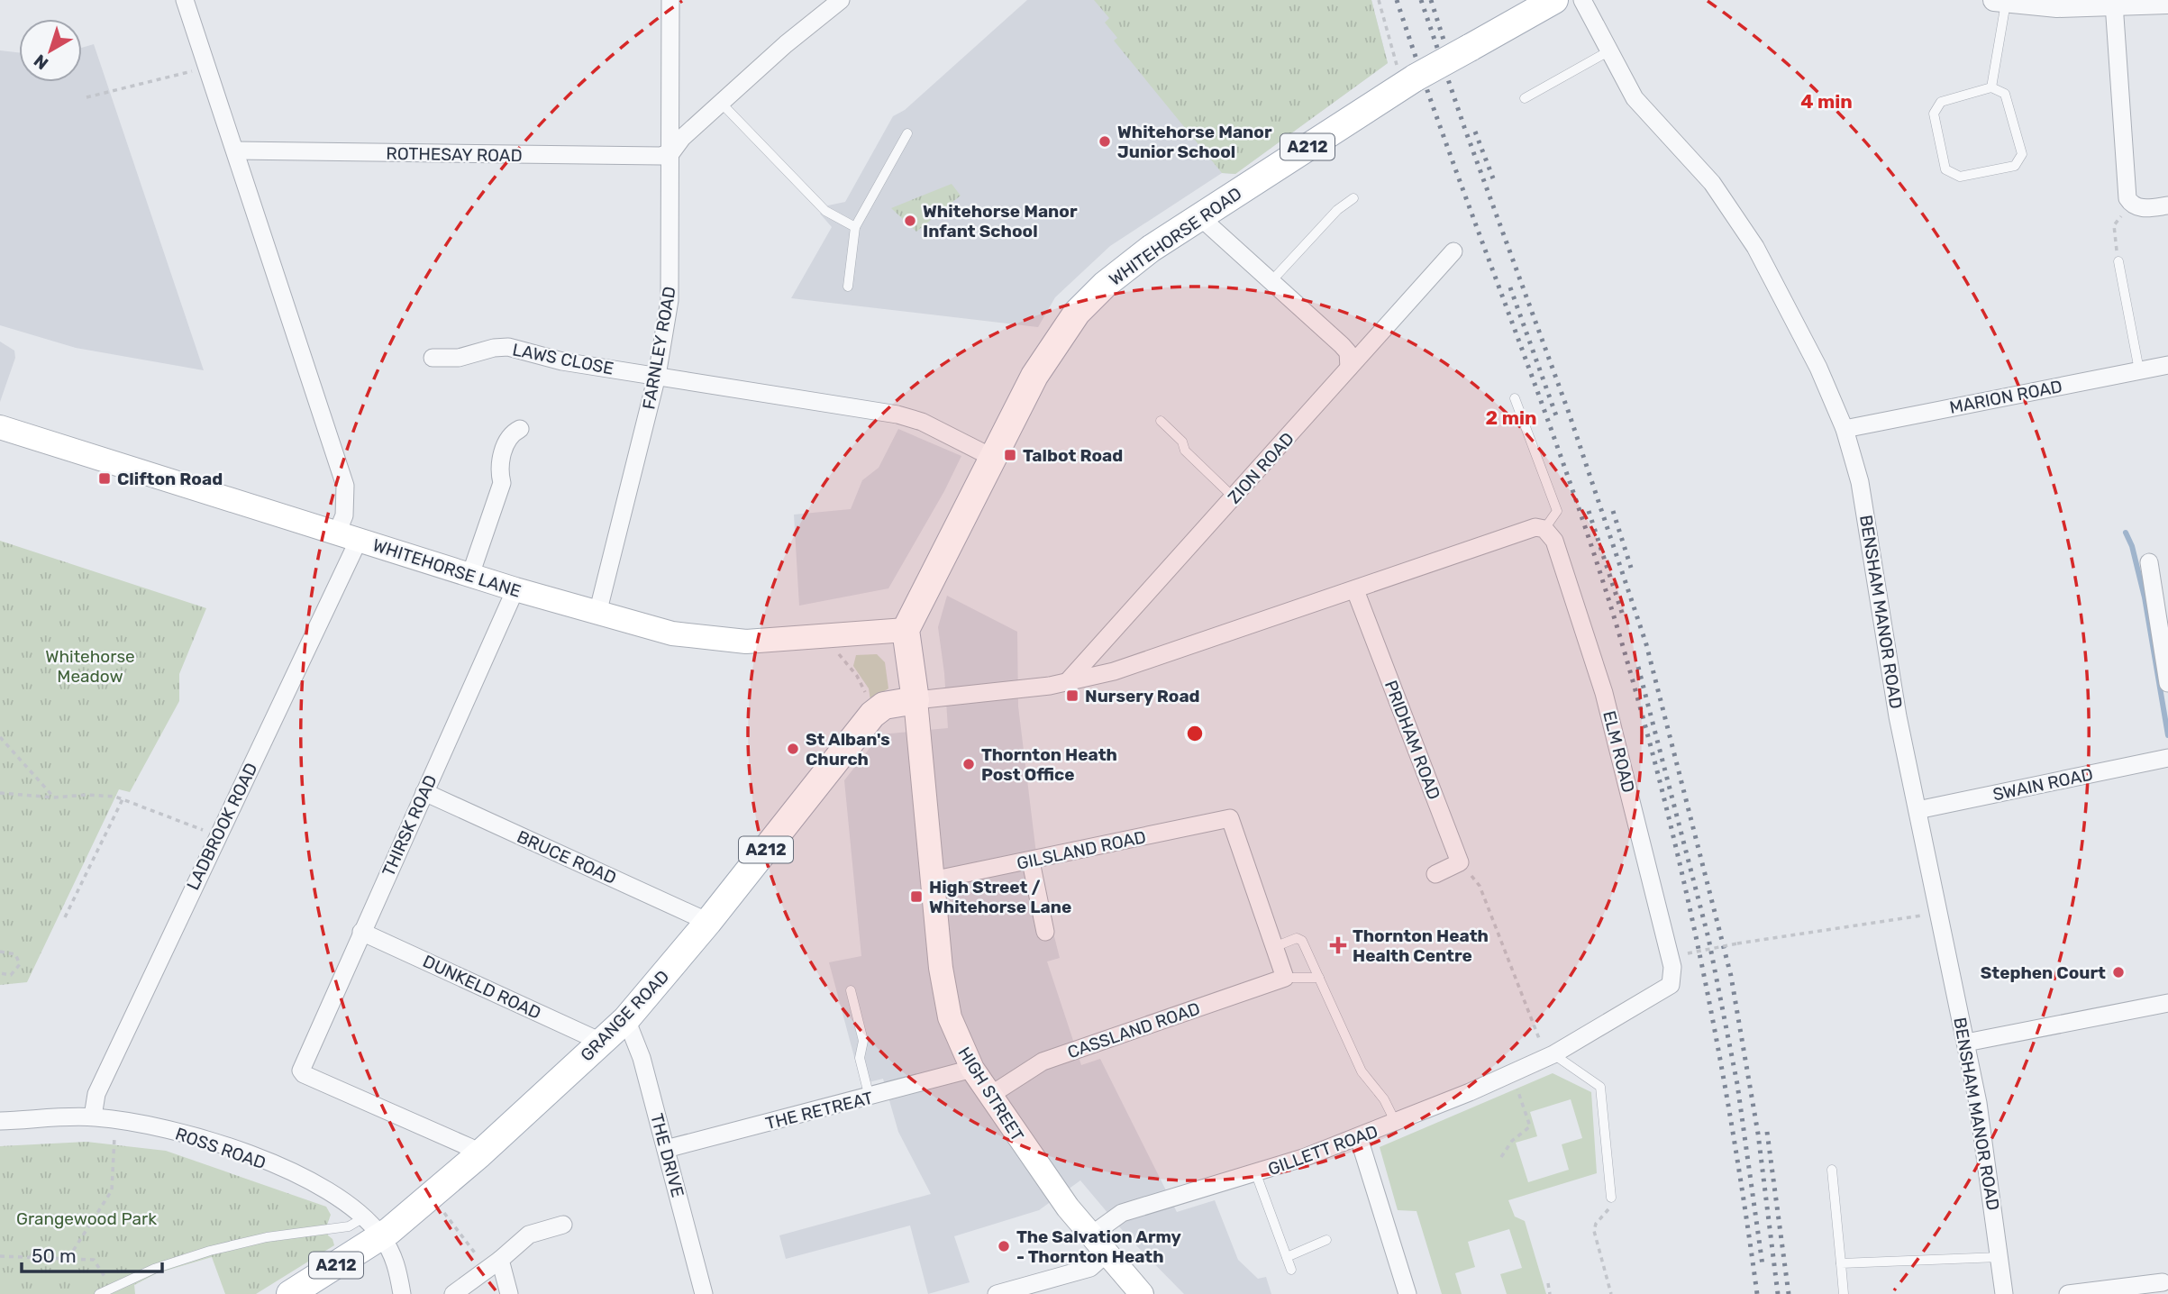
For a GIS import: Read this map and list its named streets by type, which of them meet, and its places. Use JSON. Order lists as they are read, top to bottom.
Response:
{
  "streets": {
    "main road": [
      "A212",
      "WHITEHORSE ROAD",
      "WHITEHORSE LANE",
      "GRANGE ROAD",
      "HIGH STREET"
    ],
    "street": [
      "ROTHESAY ROAD",
      "FARNLEY ROAD",
      "LAWS CLOSE",
      "MARION ROAD",
      "ZION ROAD",
      "BENSHAM MANOR ROAD",
      "PRIDHAM ROAD",
      "ELM ROAD",
      "SWAIN ROAD",
      "THIRSK ROAD",
      "LADBROOK ROAD",
      "GILSLAND ROAD",
      "BRUCE ROAD",
      "DUNKELD ROAD",
      "CASSLAND ROAD",
      "THE RETREAT",
      "ROSS ROAD",
      "GILLETT ROAD",
      "THE DRIVE"
    ]
  },
  "crossings": [
    ["ROTHESAY ROAD", "FARNLEY ROAD"],
    ["WHITEHORSE ROAD", "WHITEHORSE LANE"],
    ["WHITEHORSE ROAD", "HIGH STREET"],
    ["FARNLEY ROAD", "LAWS CLOSE"],
    ["FARNLEY ROAD", "WHITEHORSE LANE"],
    ["MARION ROAD", "BENSHAM MANOR ROAD"],
    ["WHITEHORSE LANE", "THIRSK ROAD"],
    ["WHITEHORSE LANE", "LADBROOK ROAD"],
    ["WHITEHORSE LANE", "HIGH STREET"],
    ["BENSHAM MANOR ROAD", "SWAIN ROAD"],
    ["ELM ROAD", "GILLETT ROAD"],
    ["THIRSK ROAD", "BRUCE ROAD"],
    ["THIRSK ROAD", "DUNKELD ROAD"],
    ["THIRSK ROAD", "GRANGE ROAD"],
    ["LADBROOK ROAD", "ROSS ROAD"],
    ["GILSLAND ROAD", "HIGH STREET"],
    ["BRUCE ROAD", "GRANGE ROAD"],
    ["DUNKELD ROAD", "GRANGE ROAD"],
    ["GRANGE ROAD", "HIGH STREET"],
    ["GRANGE ROAD", "ROSS ROAD"],
    ["GRANGE ROAD", "THE DRIVE"],
    ["CASSLAND ROAD", "HIGH STREET"],
    ["HIGH STREET", "THE RETREAT"],
    ["HIGH STREET", "GILLETT ROAD"],
    ["THE RETREAT", "THE DRIVE"]
  ],
  "parks": ["Whitehorse Meadow", "Grangewood Park"],
  "places": {
    "other": [
      "Whitehorse Manor Junior School",
      "Whitehorse Manor Infant School",
      "St Alban's Church",
      "Thornton Heath Post Office",
      "Stephen Court",
      "The Salvation Army - Thornton Heath"
    ],
    "transit": [
      "Talbot Road",
      "Clifton Road",
      "Nursery Road",
      "High Street / Whitehorse Lane"
    ],
    "health": ["Thornton Heath Health Centre"]
  },
  "scale_bar": "50 m",
  "north": "bottom left",
  "rings": ["4 min", "2 min"]
}
